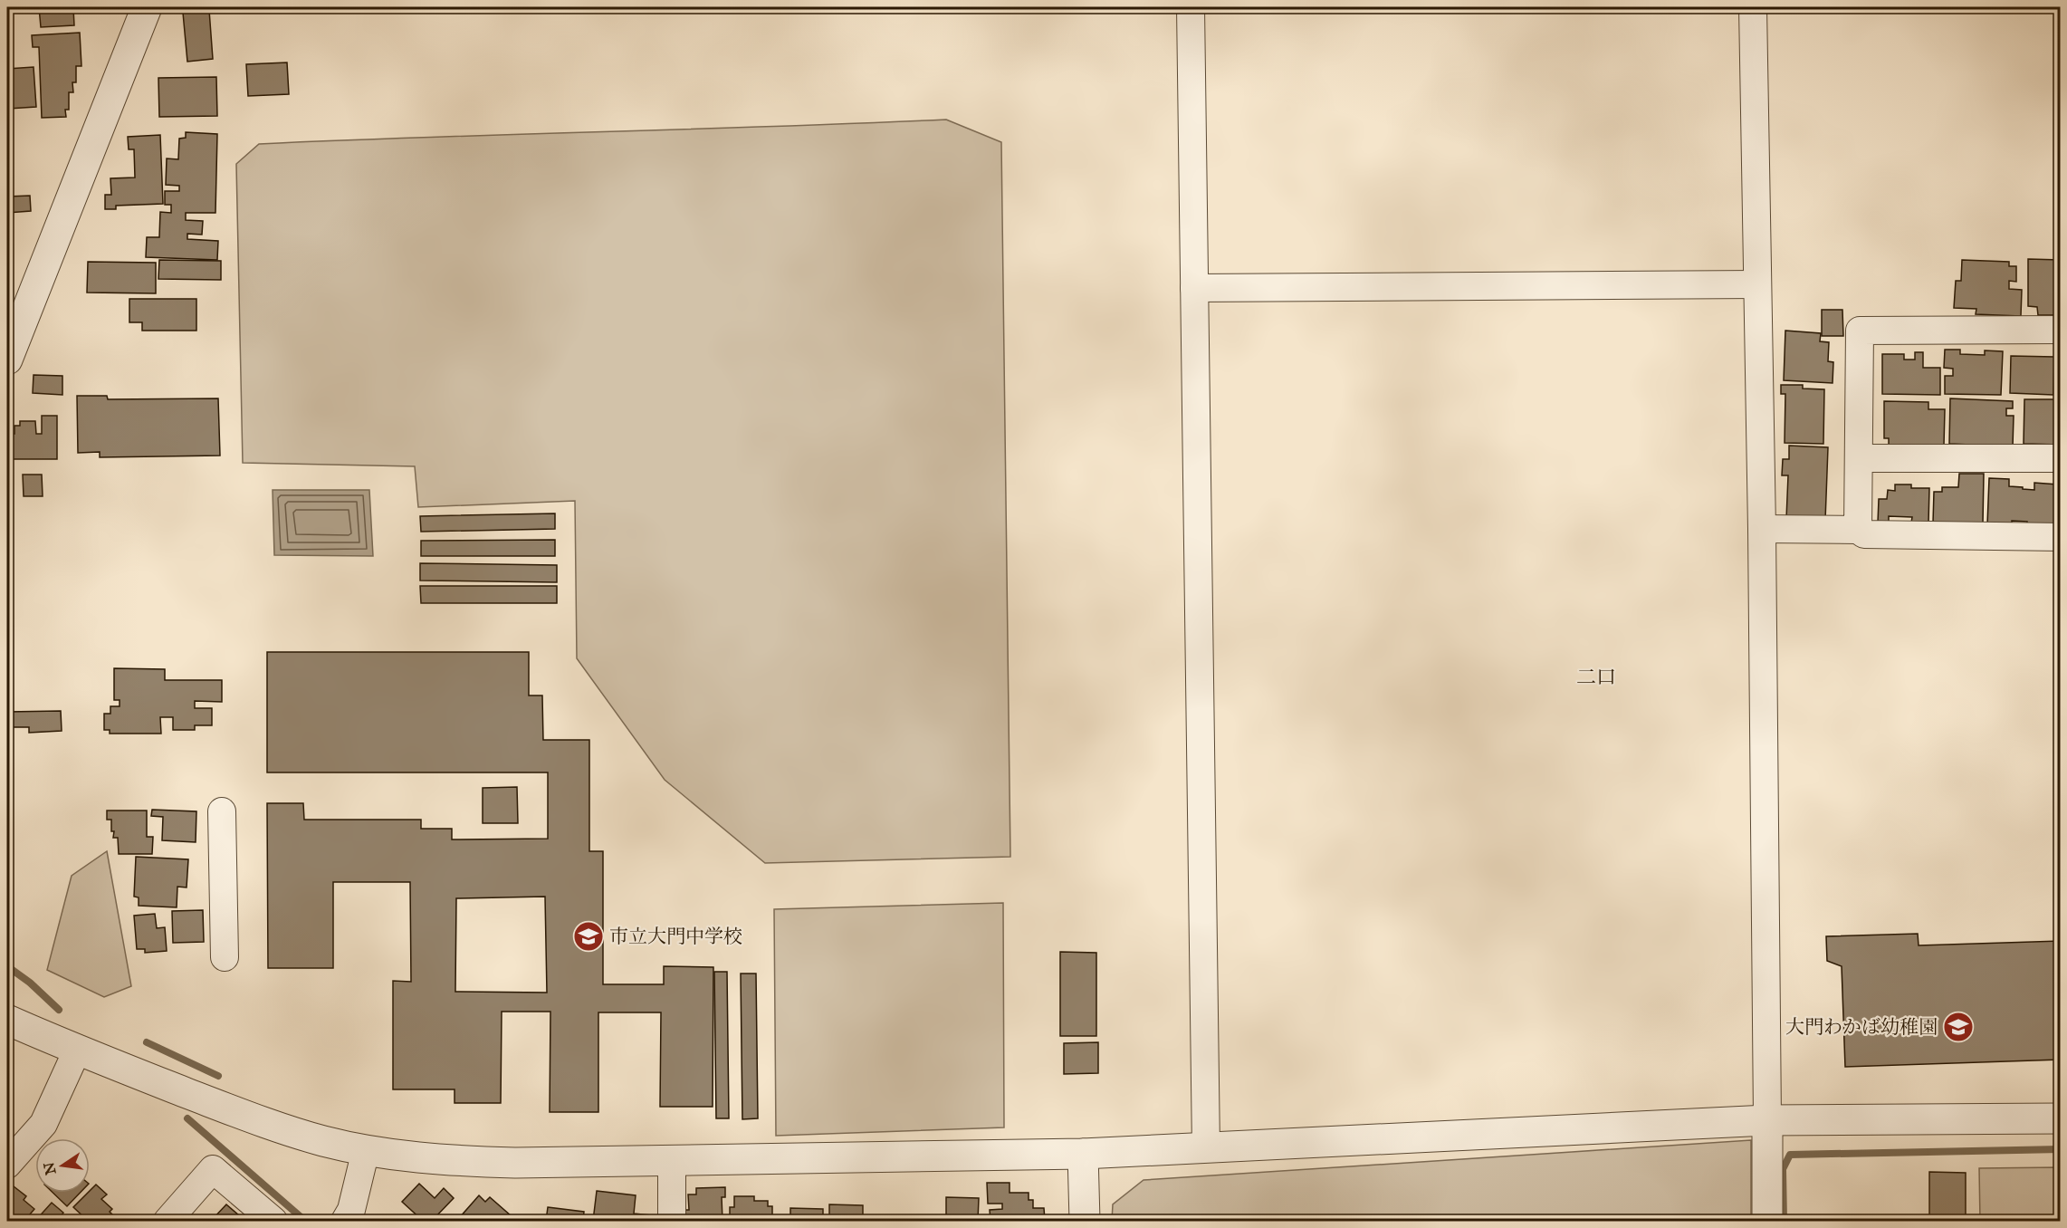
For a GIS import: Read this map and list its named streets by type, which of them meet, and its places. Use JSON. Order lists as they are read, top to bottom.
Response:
{
  "districts": ["二口"],
  "places": {
    "school or university": ["市立大門中学校", "大門わかば幼稚園"]
  },
  "north": "left"
}
